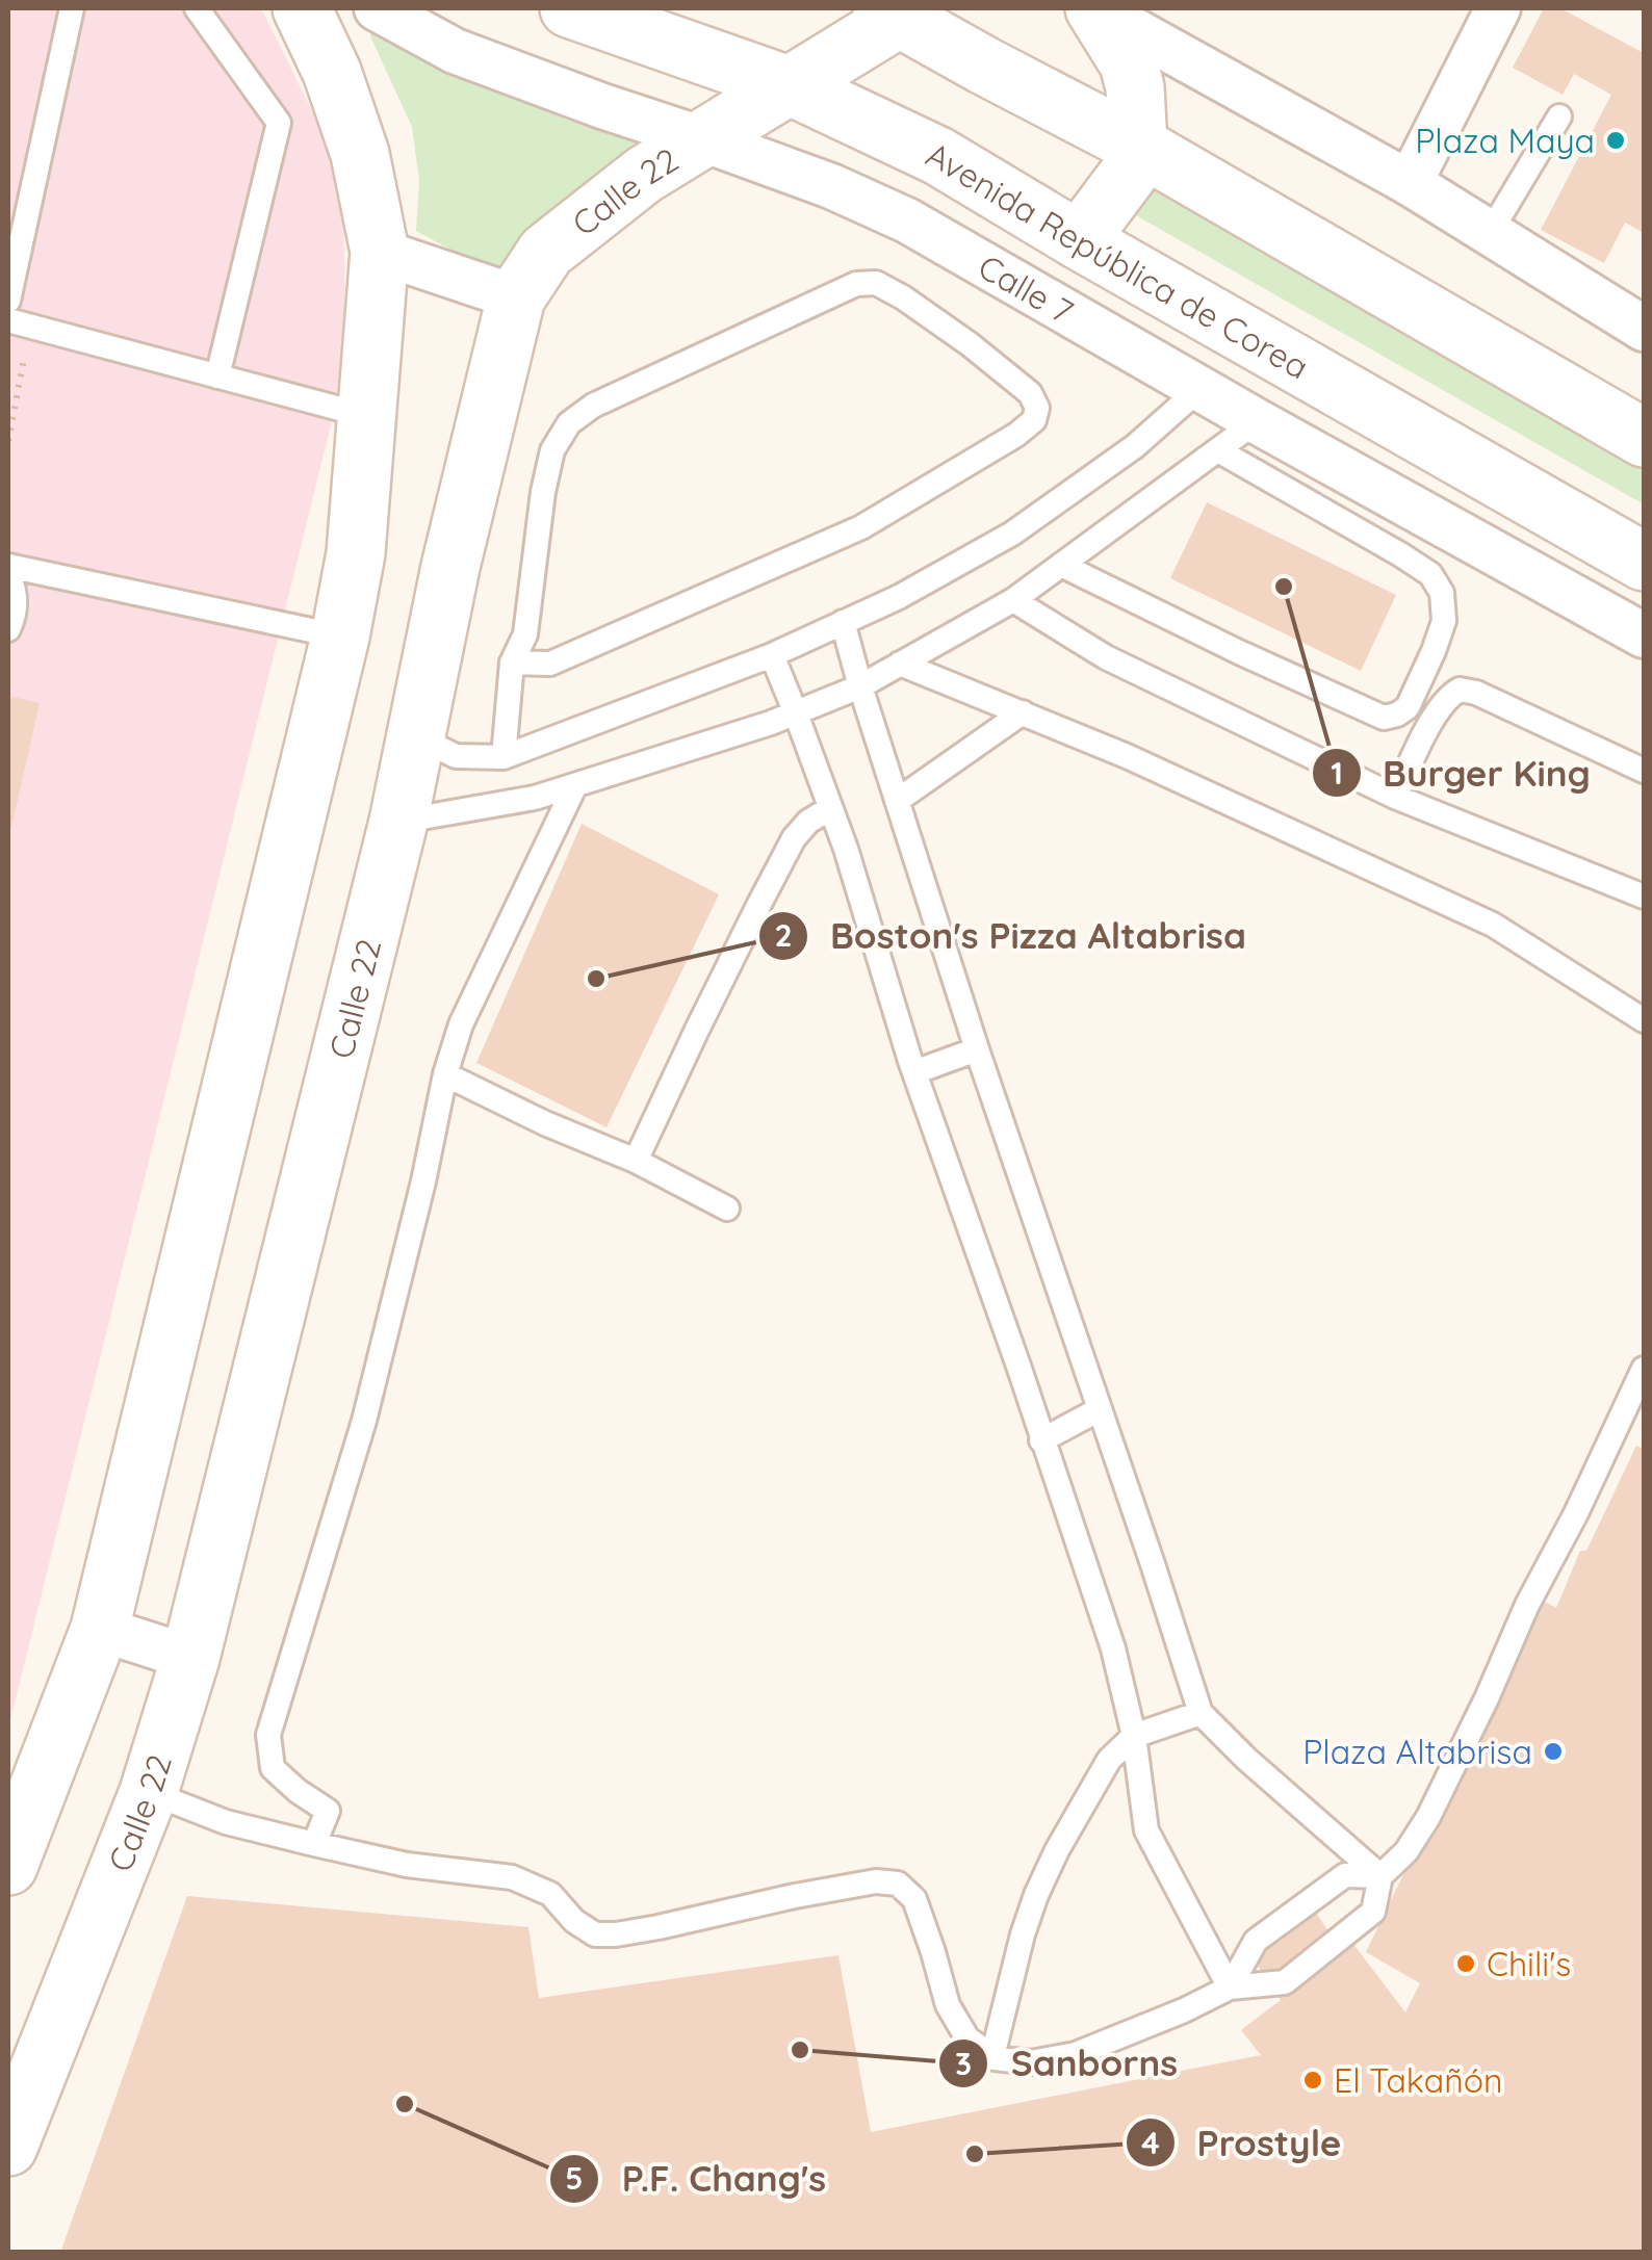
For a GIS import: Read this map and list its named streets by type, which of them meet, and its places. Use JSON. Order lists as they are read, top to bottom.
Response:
{
  "streets": {
    "street": ["Calle 22", "Avenida República de Corea", "Calle 7"]
  },
  "crossings": [
    ["Calle 22", "Avenida República de Corea"],
    ["Calle 22", "Calle 7"]
  ],
  "places": [
    "Plaza Maya",
    "Burger King",
    "Boston's Pizza Altabrisa",
    "Plaza Altabrisa",
    "Chili's",
    "Sanborns",
    "El Takañón",
    "P.F. Chang's",
    "Prostyle"
  ]
}
